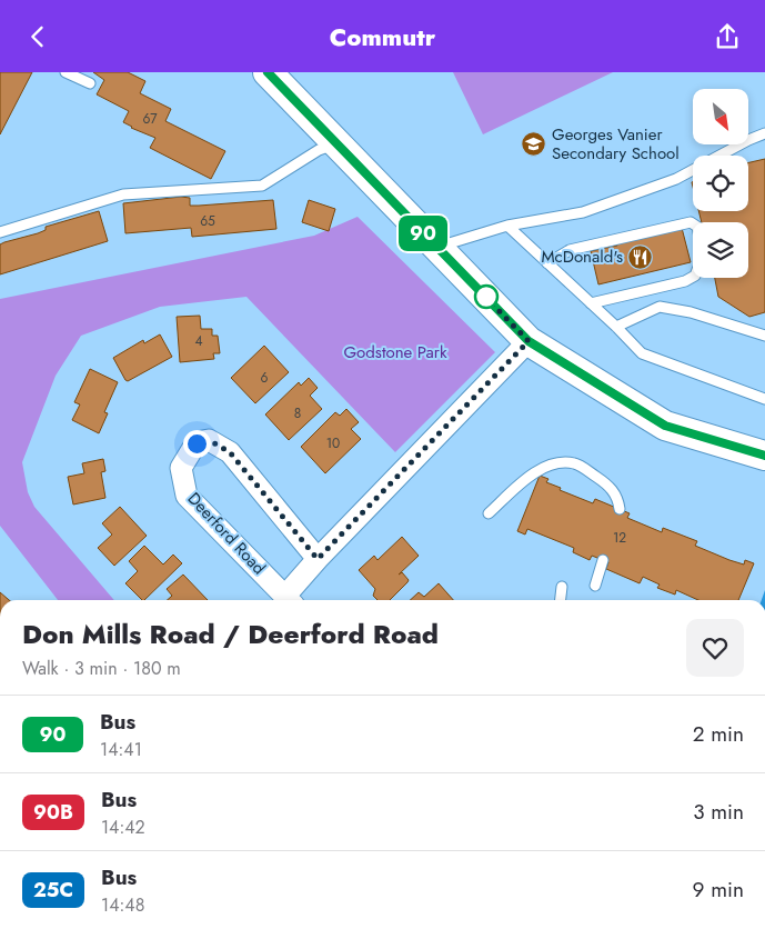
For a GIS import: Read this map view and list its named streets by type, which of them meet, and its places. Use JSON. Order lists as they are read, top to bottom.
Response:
{
  "streets": {
    "street": ["Deerford Road"]
  },
  "parks": ["Godstone Park"],
  "places": {
    "school or university": ["Georges Vanier Secondary School"],
    "restaurant": ["McDonald's"]
  },
  "lines": ["bus line 90"],
  "house_numbers": [
    "67",
    "65",
    "4",
    "6",
    "8",
    "10",
    "12"
  ],
  "north": "bottom right",
  "page": {
    "header": "Commutr",
    "on_map": "90",
    "heading": ["Don Mills Road / Deerford Road", "Walk · 3 min · 180 m"],
    "list": [
      {
        "mark": "90",
        "name": "Bus",
        "note": "14:41",
        "value": "2 min"
      },
      {
        "mark": "90B",
        "name": "Bus",
        "note": "14:42",
        "value": "3 min"
      },
      {
        "mark": "25C",
        "name": "Bus",
        "note": "14:48",
        "value": "9 min"
      }
    ]
  }
}
